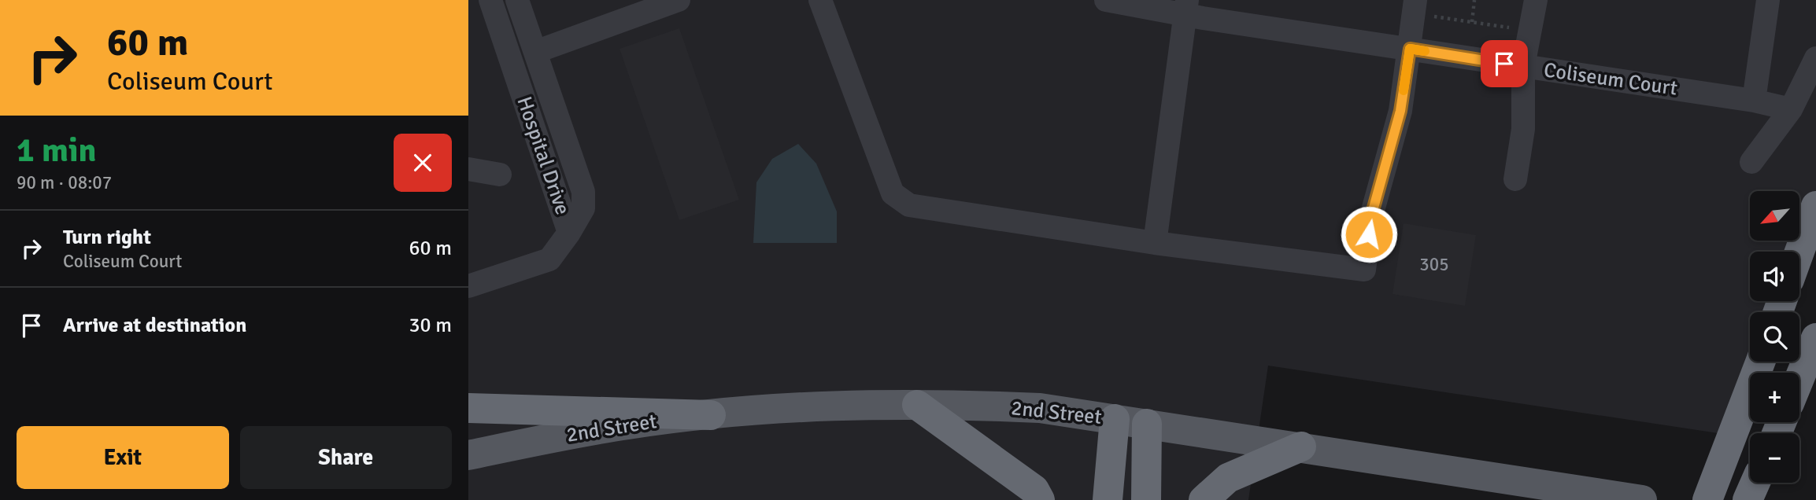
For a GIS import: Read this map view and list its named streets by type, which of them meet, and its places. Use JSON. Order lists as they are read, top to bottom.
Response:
{
  "streets": {
    "main road": ["2nd Street"],
    "street": ["Coliseum Court", "Hospital Drive"]
  },
  "house_numbers": ["305"],
  "north": "bottom left",
  "page": {
    "turn": ["60 m", "Coliseum Court"],
    "heading": ["1 min", "90 m · 08:07"],
    "map_buttons": ["+", "−"],
    "list": [
      {
        "name": "Turn right",
        "note": "Coliseum Court",
        "value": "60 m"
      },
      {
        "name": "Arrive at destination",
        "value": "30 m"
      }
    ],
    "buttons": ["Exit", "Share"]
  }
}
